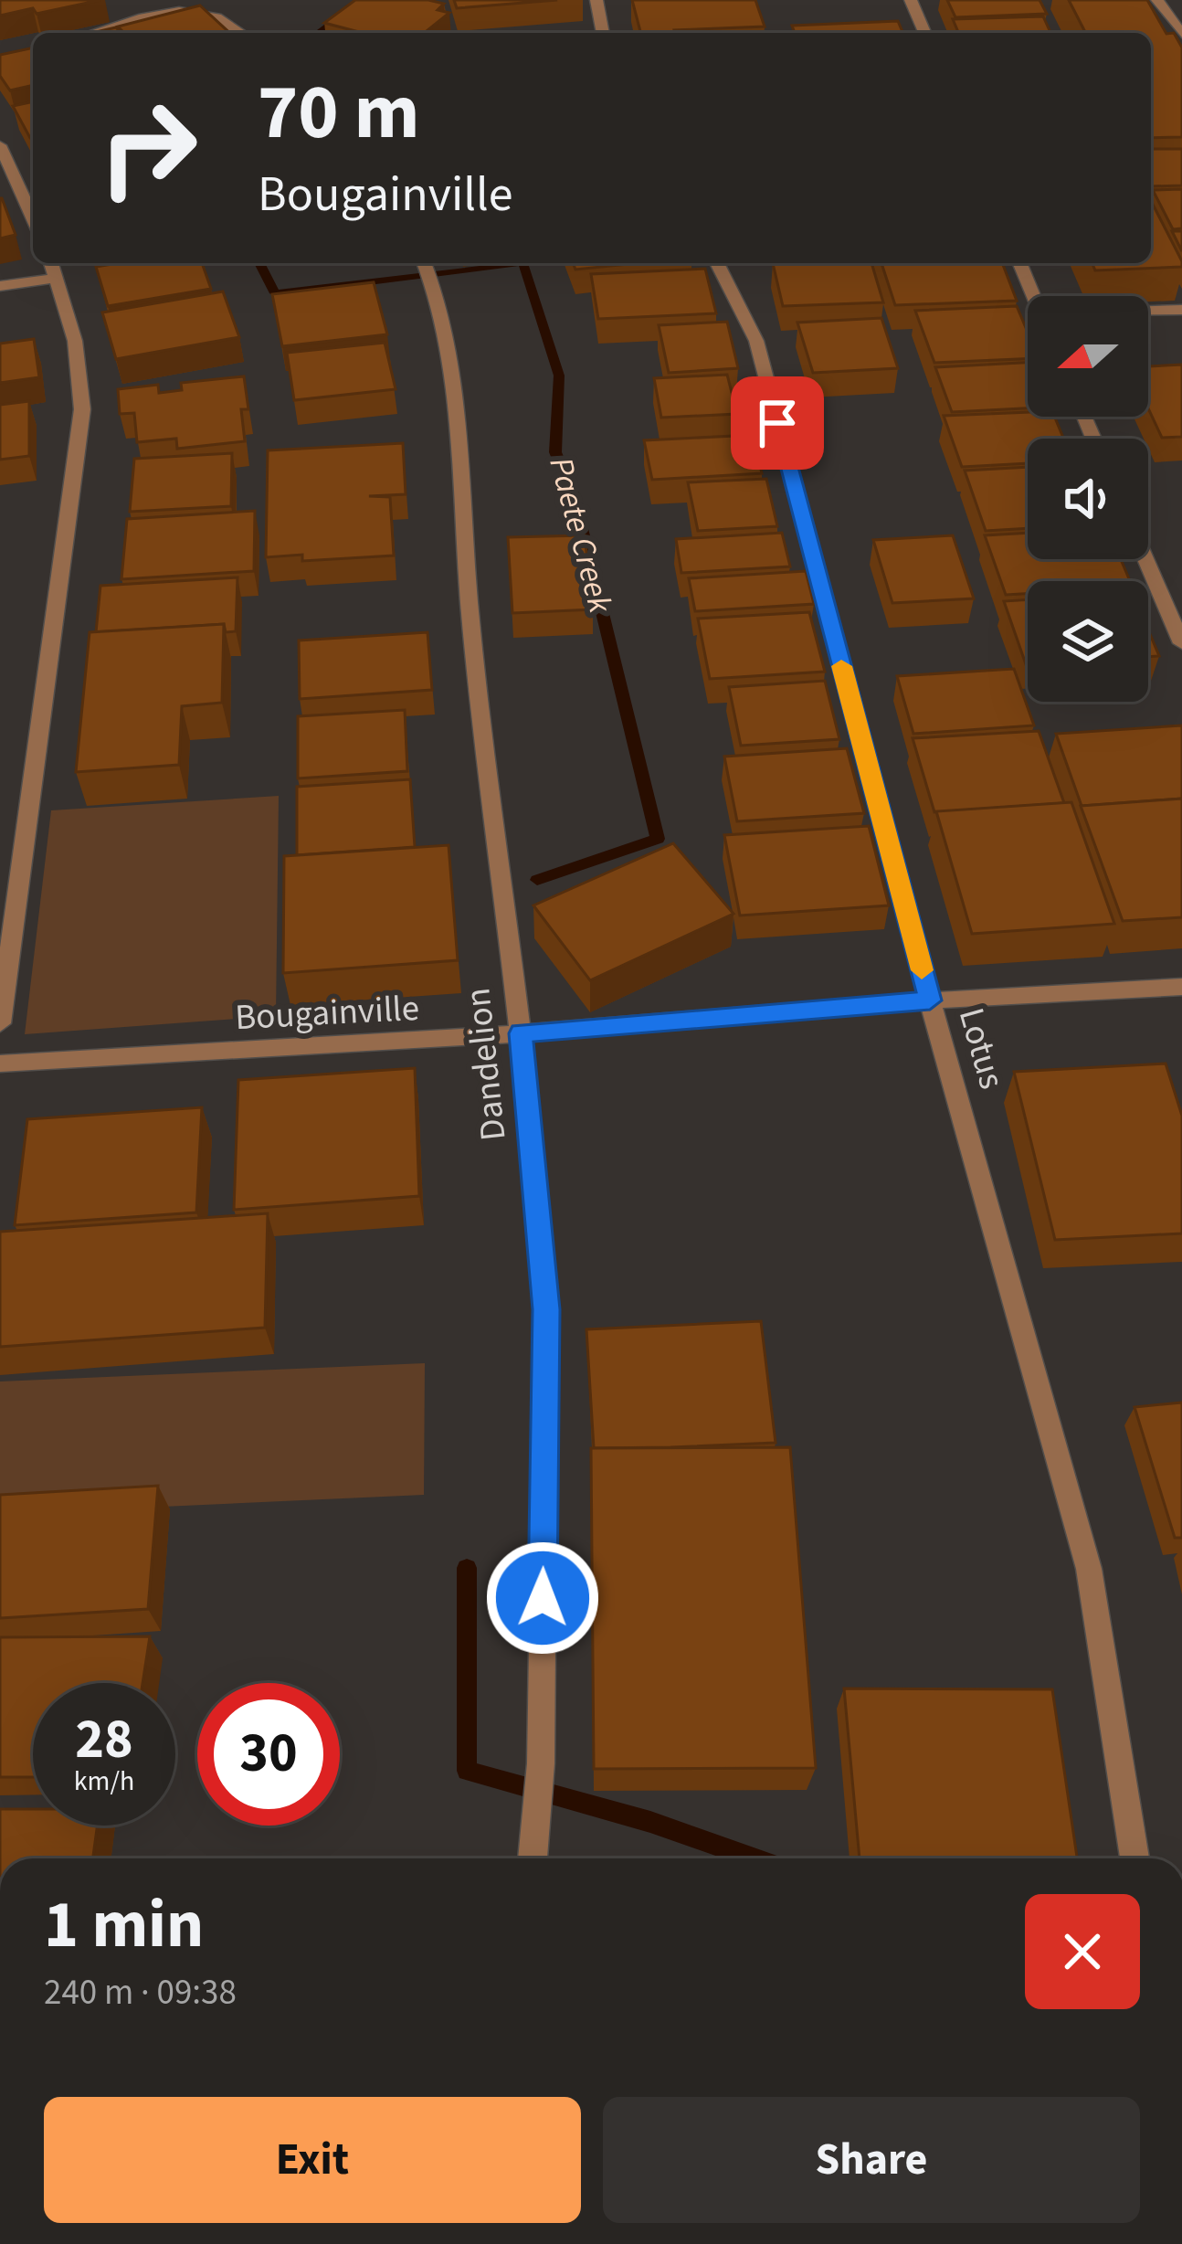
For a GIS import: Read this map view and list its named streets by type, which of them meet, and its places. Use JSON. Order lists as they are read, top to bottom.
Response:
{
  "streets": {
    "street": ["Bougainville", "Lotus", "Dandelion"]
  },
  "crossings": [
    ["Bougainville", "Lotus"],
    ["Bougainville", "Dandelion"]
  ],
  "water": ["Paete Creek"],
  "north": "left",
  "page": {
    "turn": ["70 m", "Bougainville"],
    "speed": "28 km/h",
    "limit": "30",
    "heading": ["1 min", "240 m · 09:38"],
    "buttons": ["Exit", "Share"]
  }
}
